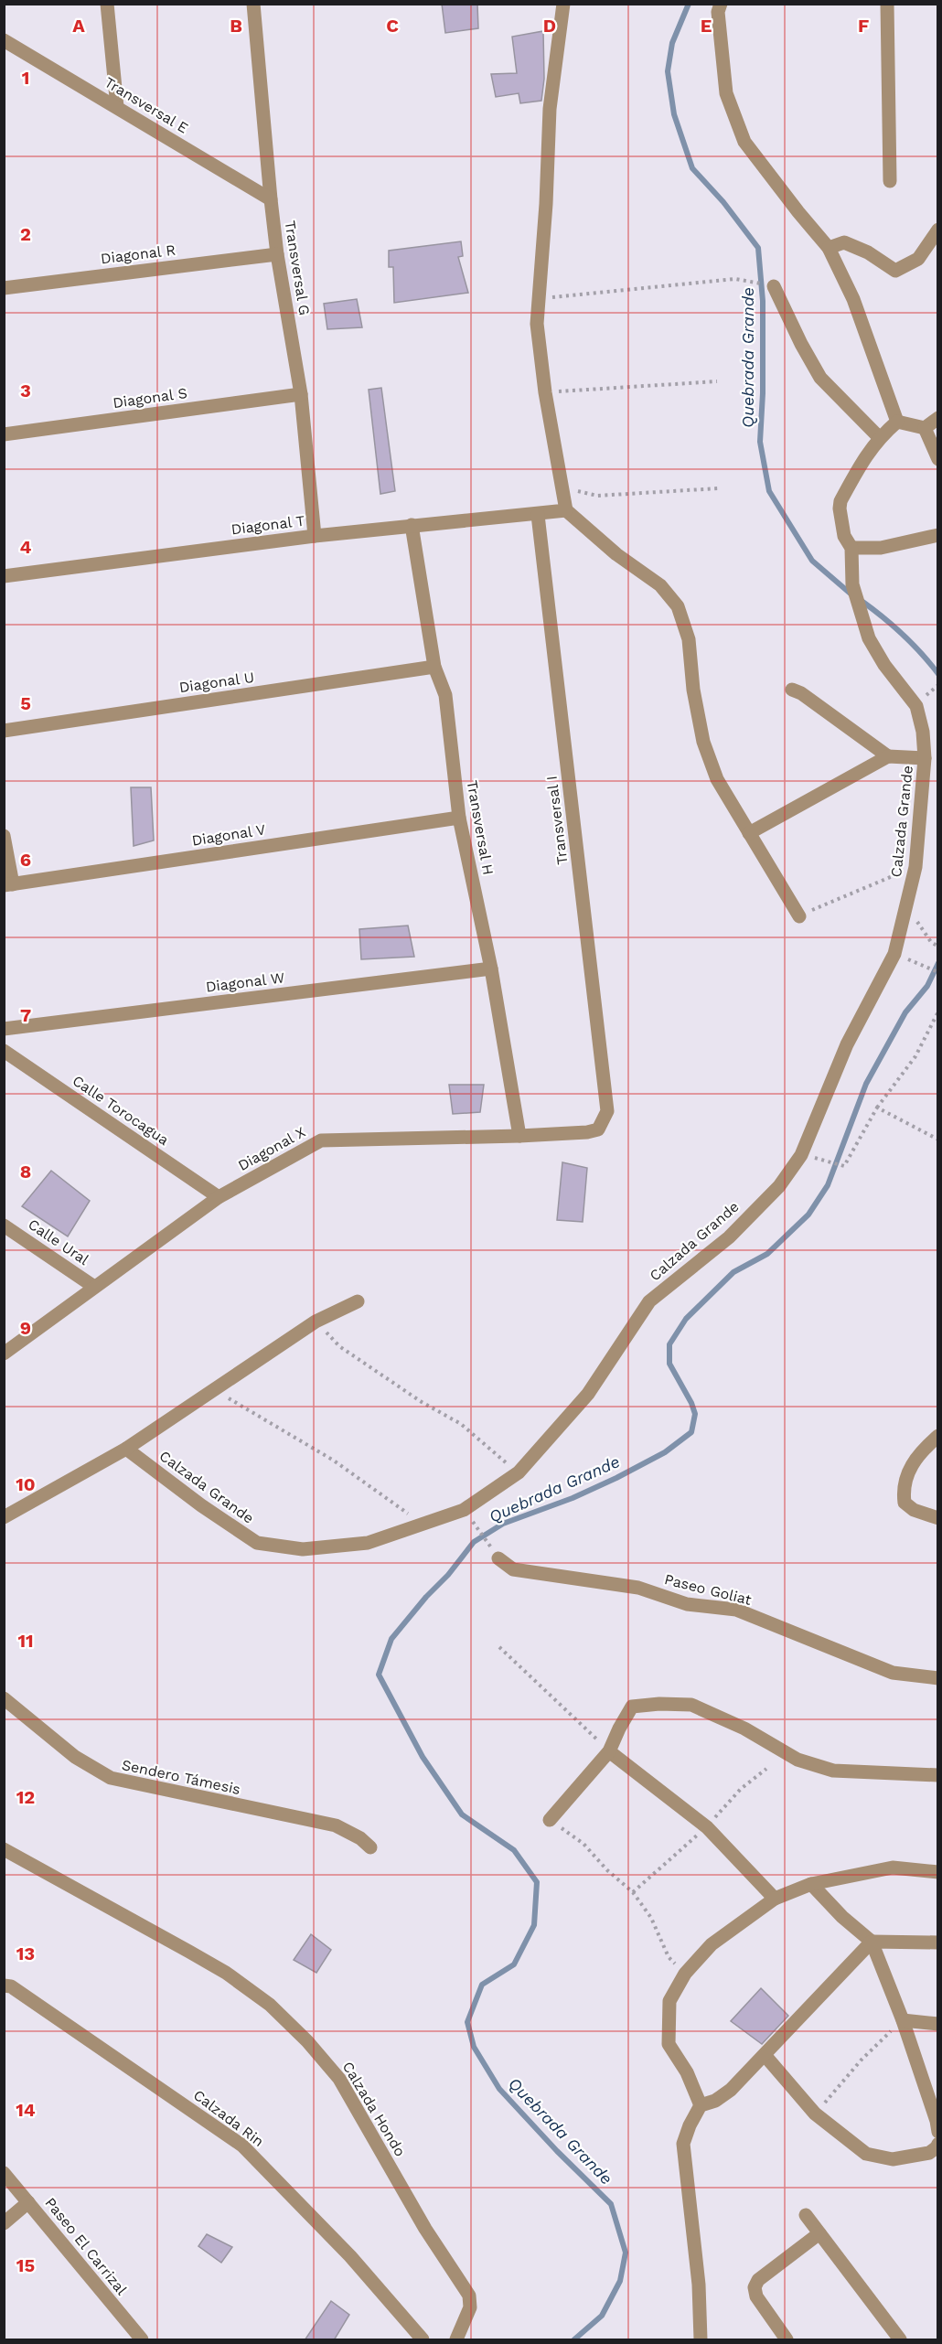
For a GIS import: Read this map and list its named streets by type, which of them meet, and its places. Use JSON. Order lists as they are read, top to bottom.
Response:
{
  "streets": {
    "street": [
      "Transversal E",
      "Diagonal R",
      "Transversal G",
      "Diagonal S",
      "Diagonal T",
      "Diagonal U",
      "Transversal I",
      "Calzada Grande",
      "Transversal H",
      "Diagonal V",
      "Diagonal W",
      "Calle Torocagua",
      "Diagonal X",
      "Calle Ural",
      "Paseo Goliat",
      "Sendero Támesis",
      "Calzada Hondo",
      "Calzada Rin",
      "Paseo El Carrizal"
    ]
  },
  "crossings": [
    ["Transversal E", "Transversal G"],
    ["Diagonal R", "Transversal G"],
    ["Transversal G", "Diagonal S"],
    ["Transversal G", "Diagonal T"],
    ["Diagonal T", "Transversal I"],
    ["Diagonal T", "Transversal H"],
    ["Diagonal U", "Transversal H"],
    ["Transversal I", "Diagonal X"],
    ["Transversal H", "Diagonal V"],
    ["Transversal H", "Diagonal W"],
    ["Transversal H", "Diagonal X"],
    ["Calle Torocagua", "Diagonal X"],
    ["Diagonal X", "Calle Ural"]
  ],
  "water": ["Quebrada Grande"],
  "grid": {
    "columns": [
      "A",
      "B",
      "C",
      "D",
      "E",
      "F"
    ],
    "rows": [
      "1",
      "2",
      "3",
      "4",
      "5",
      "6",
      "7",
      "8",
      "9",
      "10",
      "11",
      "12",
      "13",
      "14",
      "15"
    ]
  }
}
